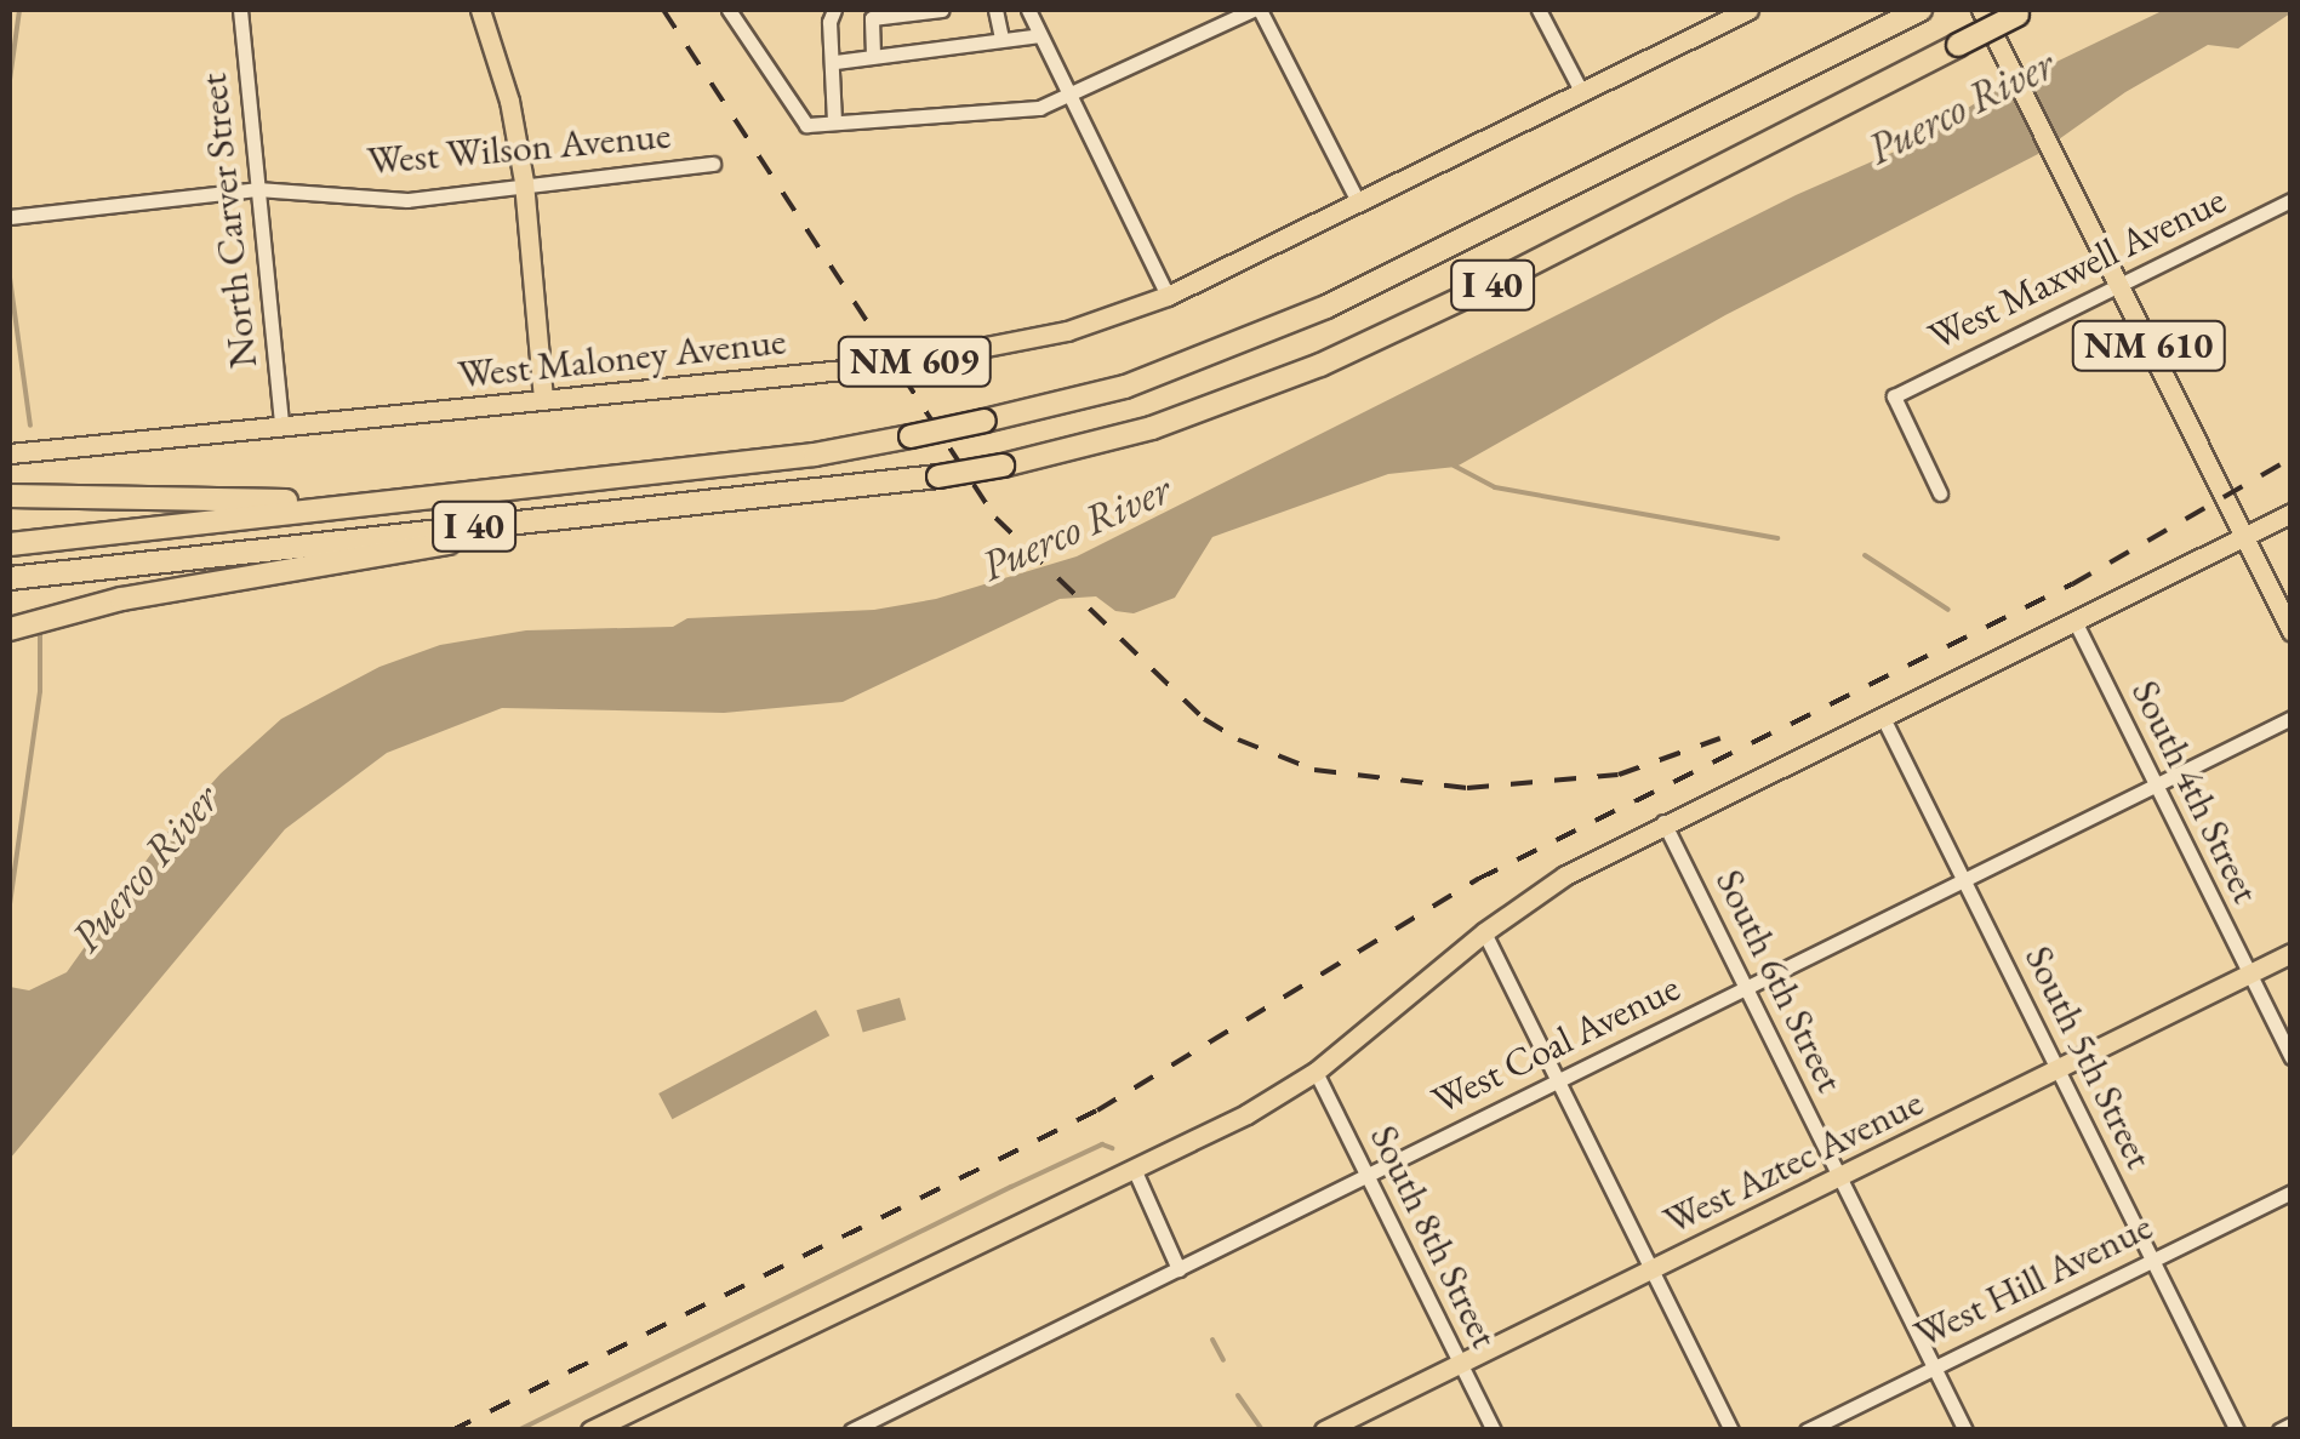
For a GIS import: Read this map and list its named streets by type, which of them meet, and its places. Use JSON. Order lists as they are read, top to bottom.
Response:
{
  "streets": {
    "highway": ["I 40"],
    "main road": [
      "NM 610",
      "West Maloney Avenue",
      "NM 609",
      "West Aztec Avenue"
    ],
    "street": [
      "West Wilson Avenue",
      "North Carver Street",
      "West Maxwell Avenue",
      "South 4th Street",
      "South 6th Street",
      "West Coal Avenue",
      "South 5th Street",
      "South 8th Street",
      "West Hill Avenue"
    ]
  },
  "crossings": [
    ["West Wilson Avenue", "North Carver Street"],
    ["North Carver Street", "West Maloney Avenue"],
    ["West Maxwell Avenue", "NM 610"],
    ["South 4th Street", "West Coal Avenue"],
    ["South 4th Street", "West Aztec Avenue"],
    ["South 6th Street", "West Coal Avenue"],
    ["South 6th Street", "West Aztec Avenue"],
    ["South 6th Street", "West Hill Avenue"],
    ["West Coal Avenue", "South 5th Street"],
    ["West Coal Avenue", "South 8th Street"],
    ["South 5th Street", "West Aztec Avenue"],
    ["South 5th Street", "West Hill Avenue"],
    ["West Aztec Avenue", "South 8th Street"]
  ],
  "water": ["Puerco River"]
}
